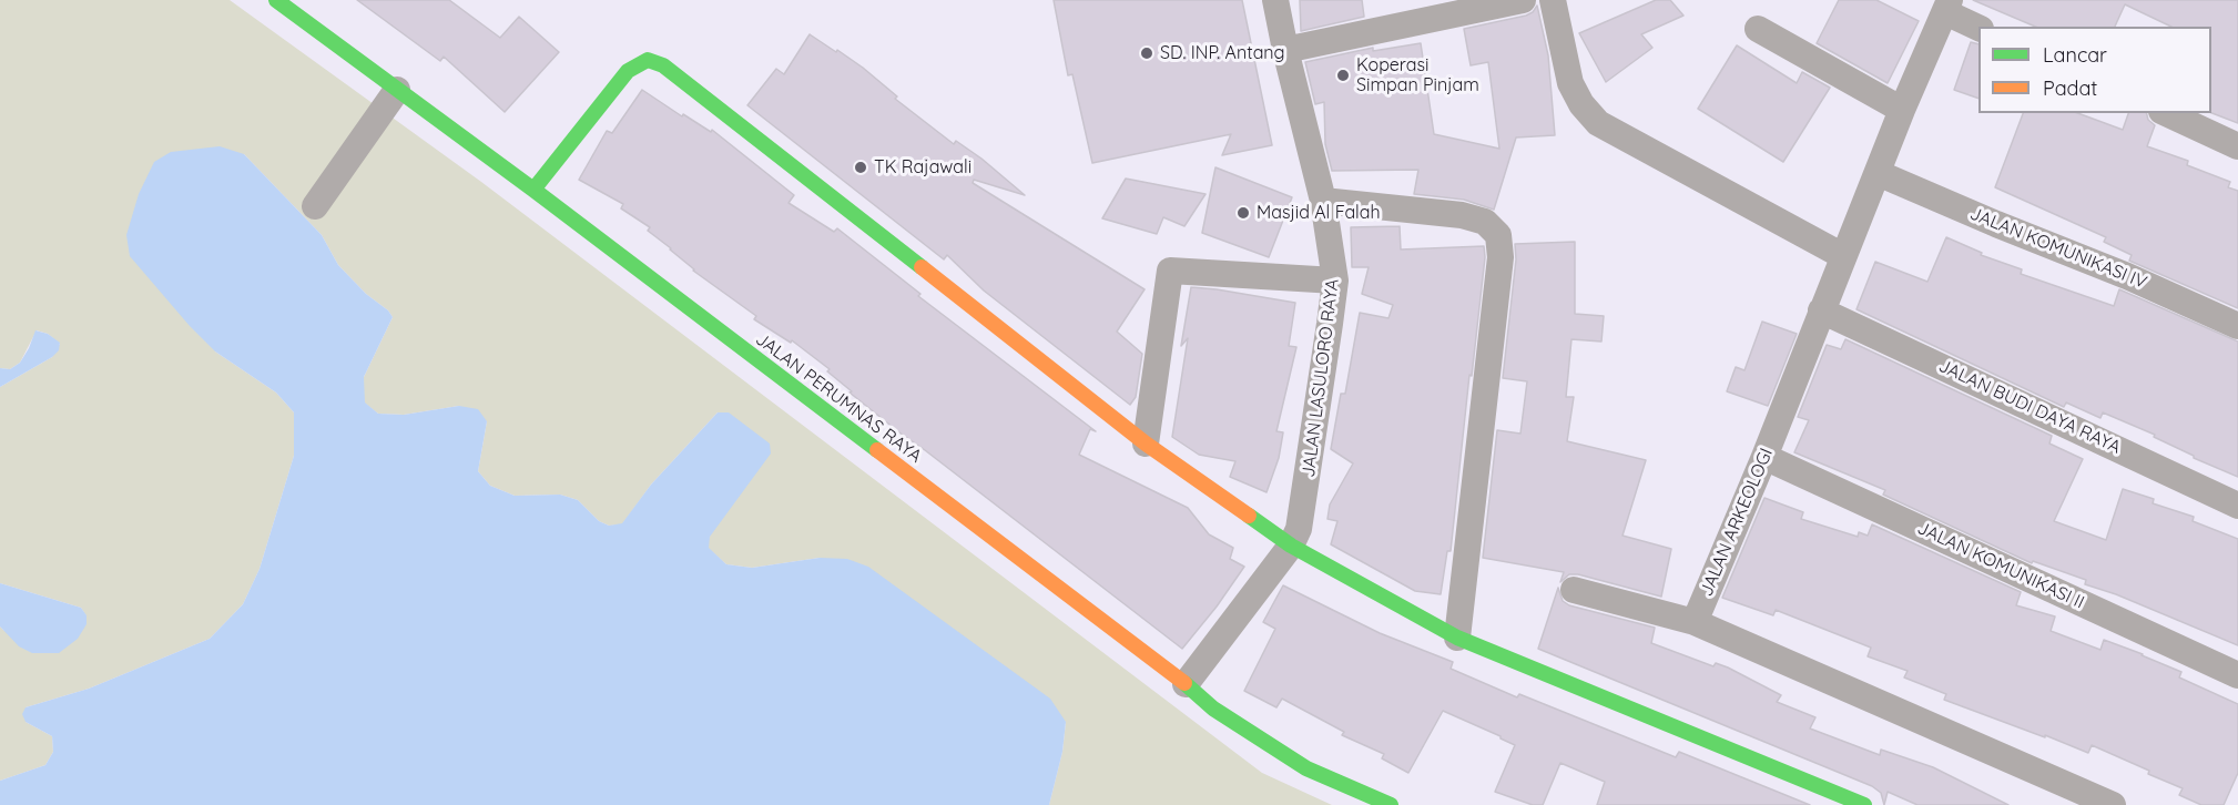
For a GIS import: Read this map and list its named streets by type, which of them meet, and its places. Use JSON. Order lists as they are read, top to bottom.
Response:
{
  "streets": {
    "street": [
      "JALAN KOMUNIKASI IV",
      "JALAN LASULORO RAYA",
      "JALAN PERUMNAS RAYA",
      "JALAN BUDI DAYA RAYA",
      "JALAN ARKEOLOGI",
      "JALAN KOMUNIKASI II"
    ]
  },
  "crossings": [
    ["JALAN KOMUNIKASI IV", "JALAN ARKEOLOGI"],
    ["JALAN LASULORO RAYA", "JALAN PERUMNAS RAYA"],
    ["JALAN BUDI DAYA RAYA", "JALAN ARKEOLOGI"],
    ["JALAN ARKEOLOGI", "JALAN KOMUNIKASI II"]
  ],
  "places": [
    "SD. INP. Antang",
    "Koperasi Simpan Pinjam",
    "TK Rajawali",
    "Masjid Al Falah"
  ],
  "legend": ["Lancar", "Padat"]
}
